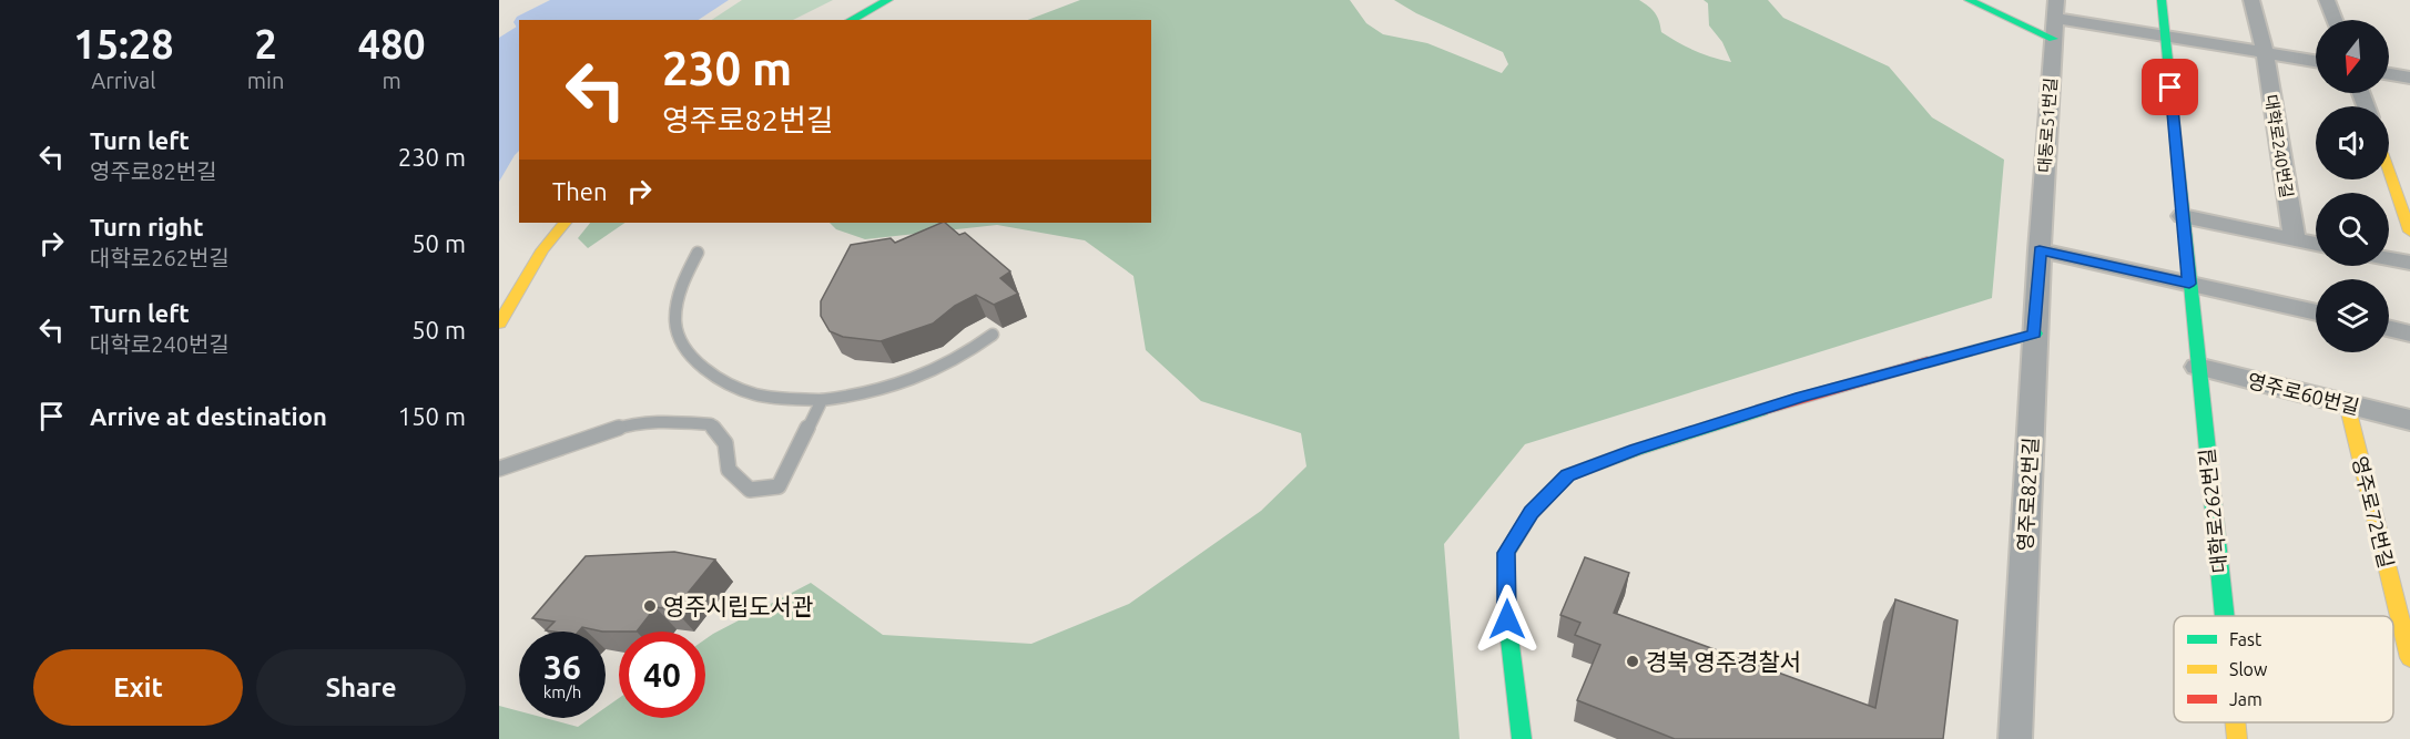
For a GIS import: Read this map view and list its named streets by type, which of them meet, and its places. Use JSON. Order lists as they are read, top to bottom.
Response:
{
  "streets": {
    "street": [
      "대동로51번길",
      "대학로240번길",
      "영주로60번길",
      "영주로82번길",
      "대학로262번길",
      "영주로72번길"
    ]
  },
  "crossings": [
    ["대동로51번길", "영주로82번길"],
    ["영주로60번길", "대학로262번길"],
    ["영주로60번길", "영주로72번길"]
  ],
  "places": ["영주시립도서관", "경북 영주경찰서"],
  "legend": ["Fast", "Slow", "Jam"],
  "north": "bottom",
  "page": {
    "eta": [
      "15:28",
      "Arrival",
      "2",
      "min",
      "480",
      "m"
    ],
    "turn": ["230 m", "영주로82번길"],
    "list": [
      {
        "name": "Turn left",
        "note": "영주로82번길",
        "value": "230 m"
      },
      {
        "name": "Turn right",
        "note": "대학로262번길",
        "value": "50 m"
      },
      {
        "name": "Turn left",
        "note": "대학로240번길",
        "value": "50 m"
      },
      {
        "name": "Arrive at destination",
        "value": "150 m"
      }
    ],
    "then": "Then",
    "speed": "36 km/h",
    "limit": "40",
    "buttons": ["Exit", "Share"]
  }
}
